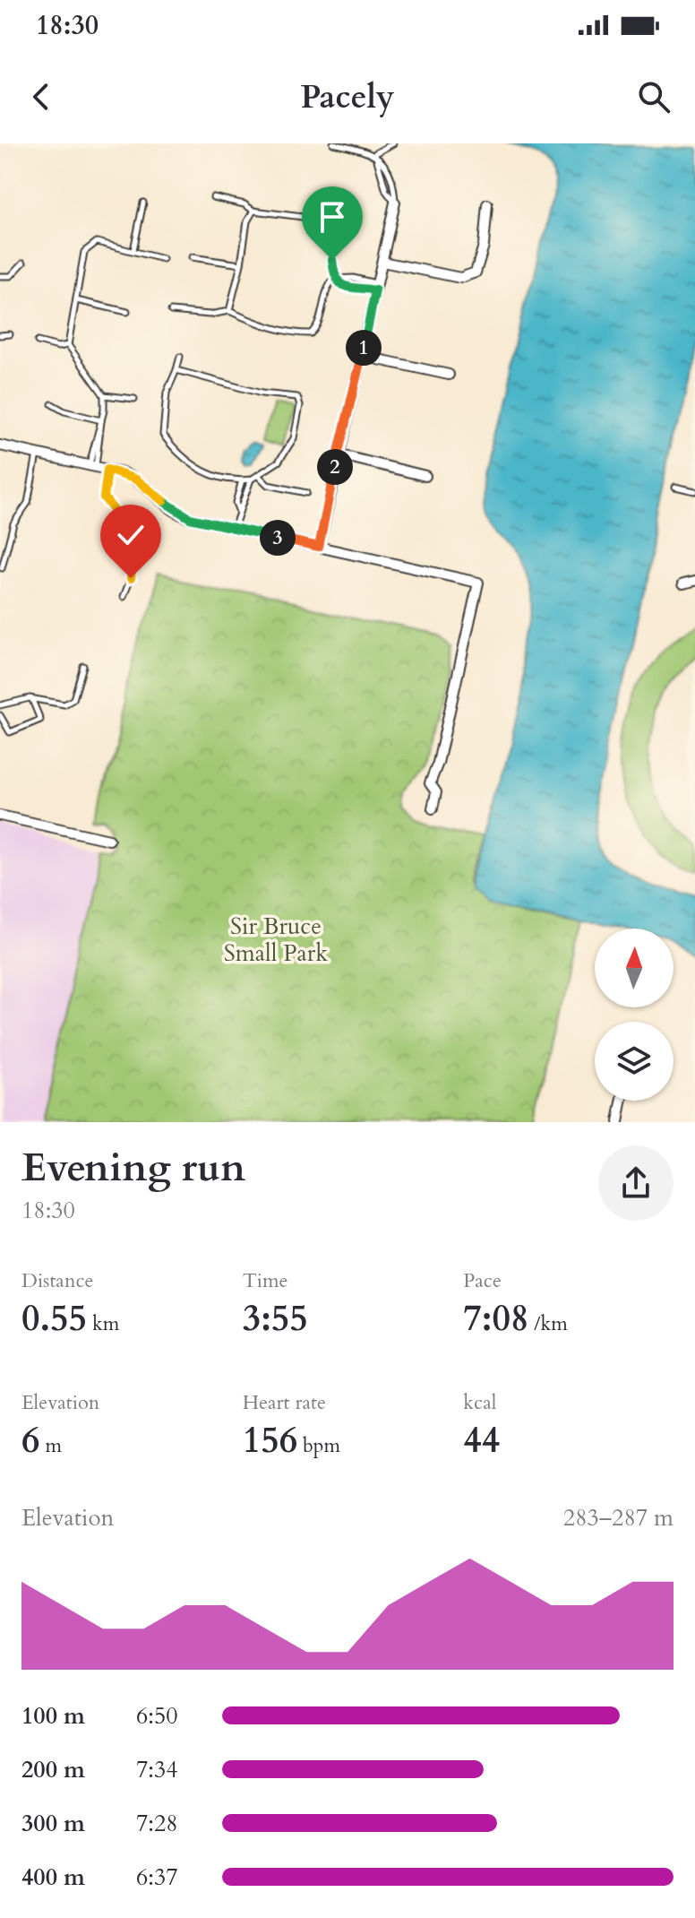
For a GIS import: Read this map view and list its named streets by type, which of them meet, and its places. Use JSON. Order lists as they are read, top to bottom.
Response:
{
  "parks": ["Sir Bruce Small Park"],
  "north": "top",
  "page": {
    "status": "18:30",
    "header": "Pacely",
    "pins": ["1", "2", "3"],
    "heading": ["Evening run", "18:30"],
    "stats": [
      ["Distance", "0.55 km"],
      ["Time", "3:55"],
      ["Pace", "7:08 /km"],
      ["Elevation", "6 m"],
      ["Heart rate", "156 bpm"],
      ["kcal", "44"]
    ],
    "chart": ["Elevation", "283–287 m"],
    "list": [
      {
        "name": "100 m",
        "note": "6:50"
      },
      {
        "name": "200 m",
        "note": "7:34"
      },
      {
        "name": "300 m",
        "note": "7:28"
      },
      {
        "name": "400 m",
        "note": "6:37"
      }
    ]
  }
}
